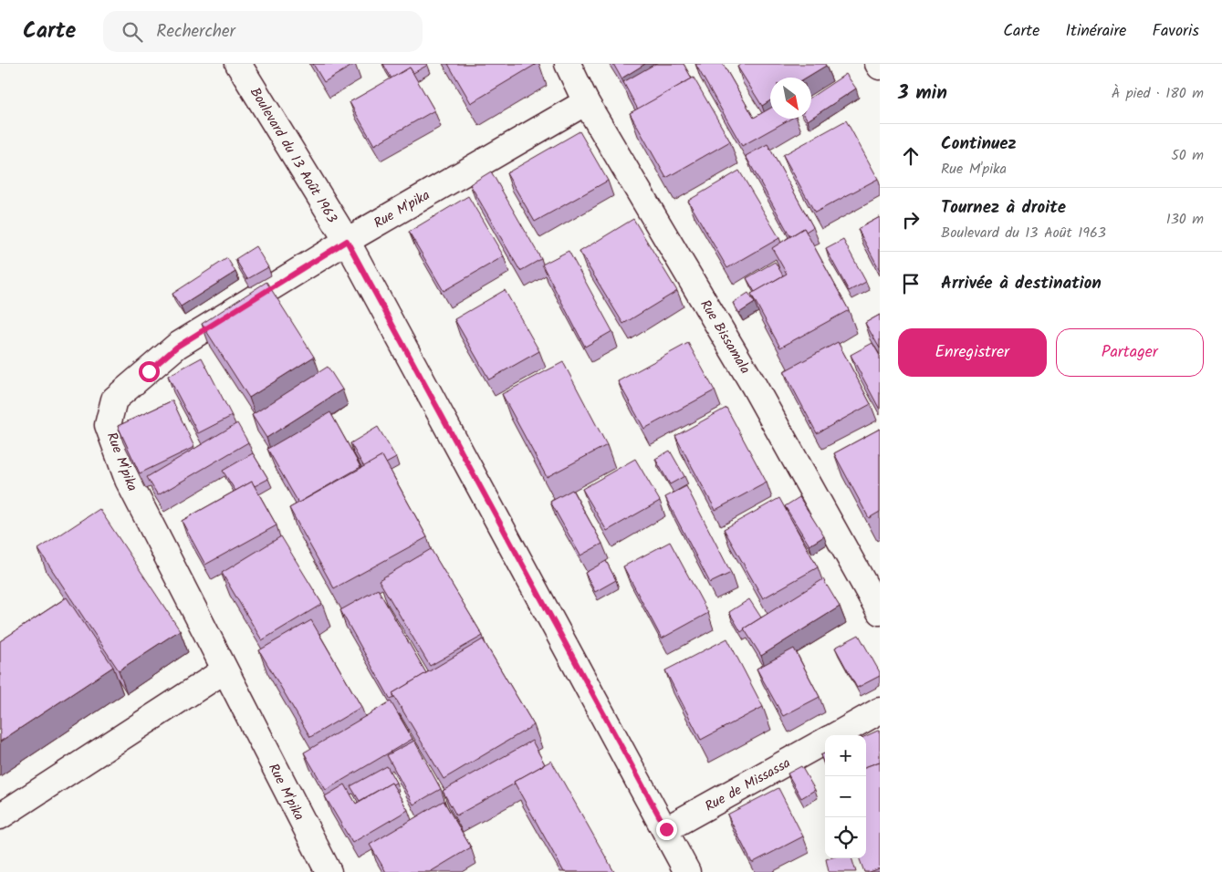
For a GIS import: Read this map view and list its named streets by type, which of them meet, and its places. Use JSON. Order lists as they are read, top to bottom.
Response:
{
  "streets": {
    "street": [
      "Boulevard du 13 Août 1963",
      "Rue M'pika",
      "Rue Bissamala",
      "Rue de Missassa"
    ]
  },
  "crossings": [
    ["Boulevard du 13 Août 1963", "Rue M'pika"],
    ["Boulevard du 13 Août 1963", "Rue de Missassa"],
    ["Rue M'pika", "Rue Bissamala"]
  ],
  "north": "bottom right",
  "page": {
    "header": "Carte",
    "search": "Rechercher",
    "nav": ["Carte", "Itinéraire", "Favoris"],
    "heading": ["3 min", "À pied · 180 m"],
    "list": [
      ["Continuez", "Rue M'pika", "50 m"],
      ["Tournez à droite", "Boulevard du 13 Août 1963", "130 m"],
      "Arrivée à destination"
    ],
    "buttons": ["Enregistrer", "Partager"],
    "map_buttons": ["+", "−"]
  }
}
